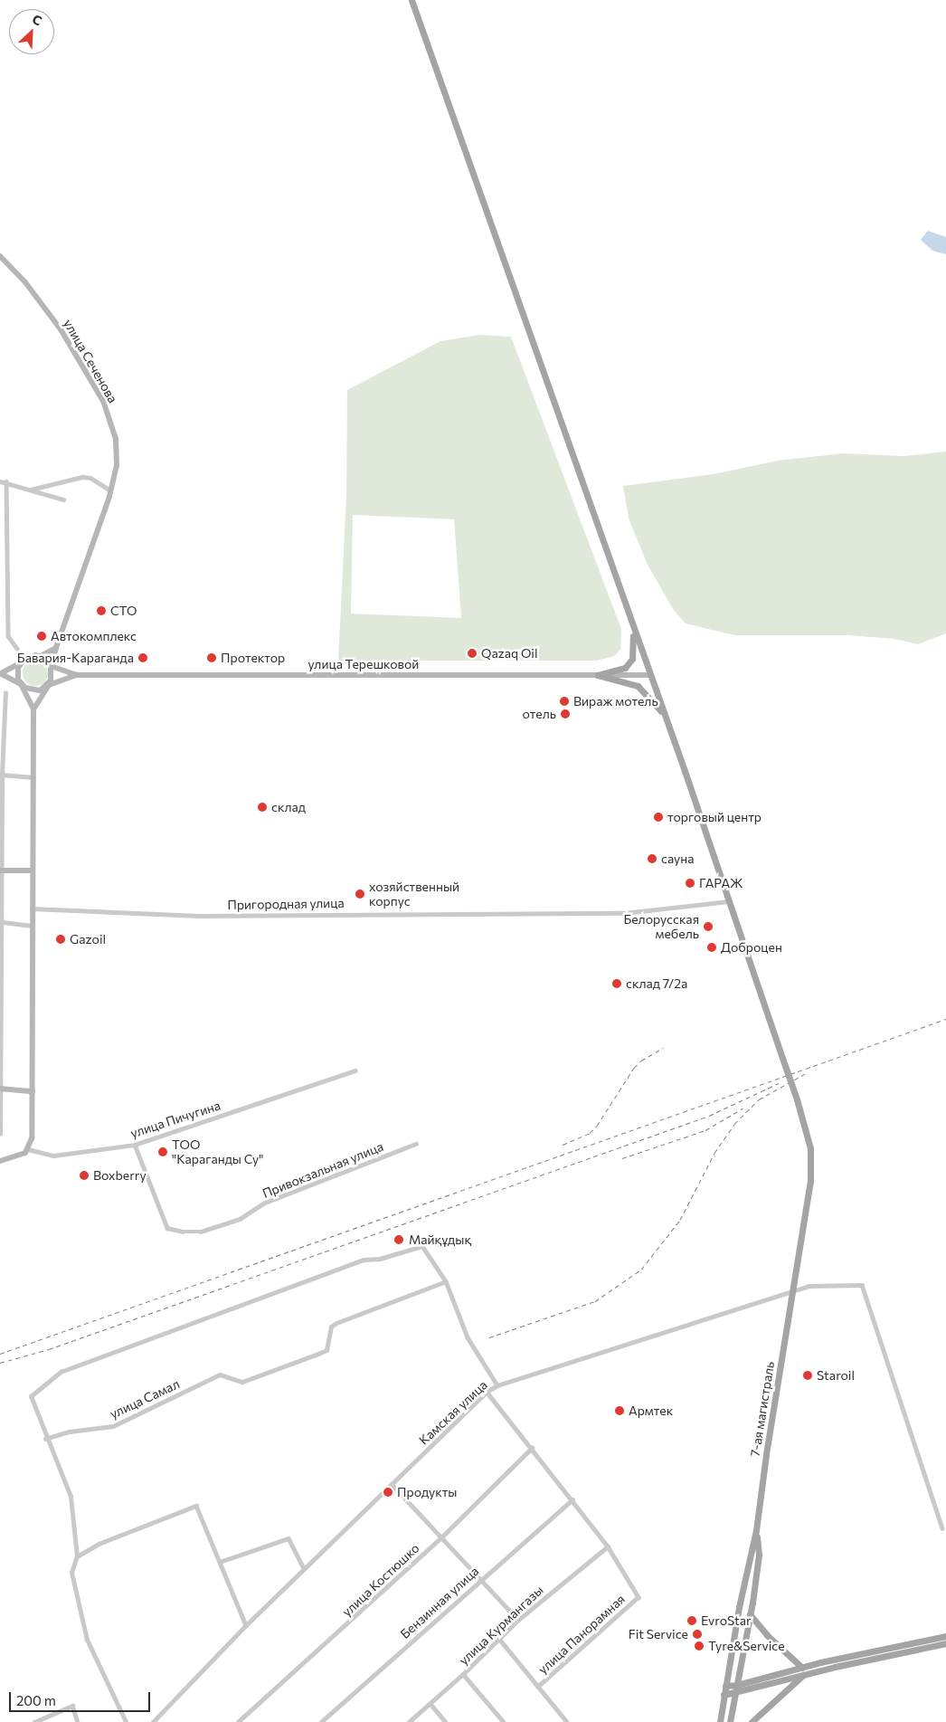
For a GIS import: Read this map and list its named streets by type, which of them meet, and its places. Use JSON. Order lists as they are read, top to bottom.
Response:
{
  "streets": {
    "main road": ["7-ая магистраль"],
    "street": [
      "улица Сеченова",
      "улица Терешковой",
      "Пригородная улица",
      "улица Пичугина",
      "Привокзальная улица",
      "улица Самал",
      "Камская улица",
      "улица Костюшко",
      "Бензинная улица",
      "улица Курмангазы",
      "улица Панорамная"
    ]
  },
  "crossings": [
    ["улица Сеченова", "улица Терешковой"],
    ["улица Терешковой", "7-ая магистраль"],
    ["Пригородная улица", "7-ая магистраль"],
    ["улица Пичугина", "Привокзальная улица"],
    ["7-ая магистраль", "Камская улица"],
    ["улица Курмангазы", "улица Панорамная"]
  ],
  "places": [
    "СТО",
    "Автокомплекс",
    "Qazaq Oil",
    "Бавария-Караганда",
    "Протектор",
    "Вираж мотель",
    "отель",
    "склад",
    "торговый центр",
    "сауна",
    "ГАРАЖ",
    "хозяйственный корпус",
    "Белорусская мебель",
    "Gazoil",
    "Доброцен",
    "склад 7/2а",
    "ТОО \"Караганды Су\"",
    "Boxberry",
    "Майқұдық",
    "Staroil",
    "Армтек",
    "Продукты",
    "EvroStar",
    "Fit Service",
    "Tyre&Service"
  ],
  "scale_bar": "200 m",
  "north": "top right"
}
